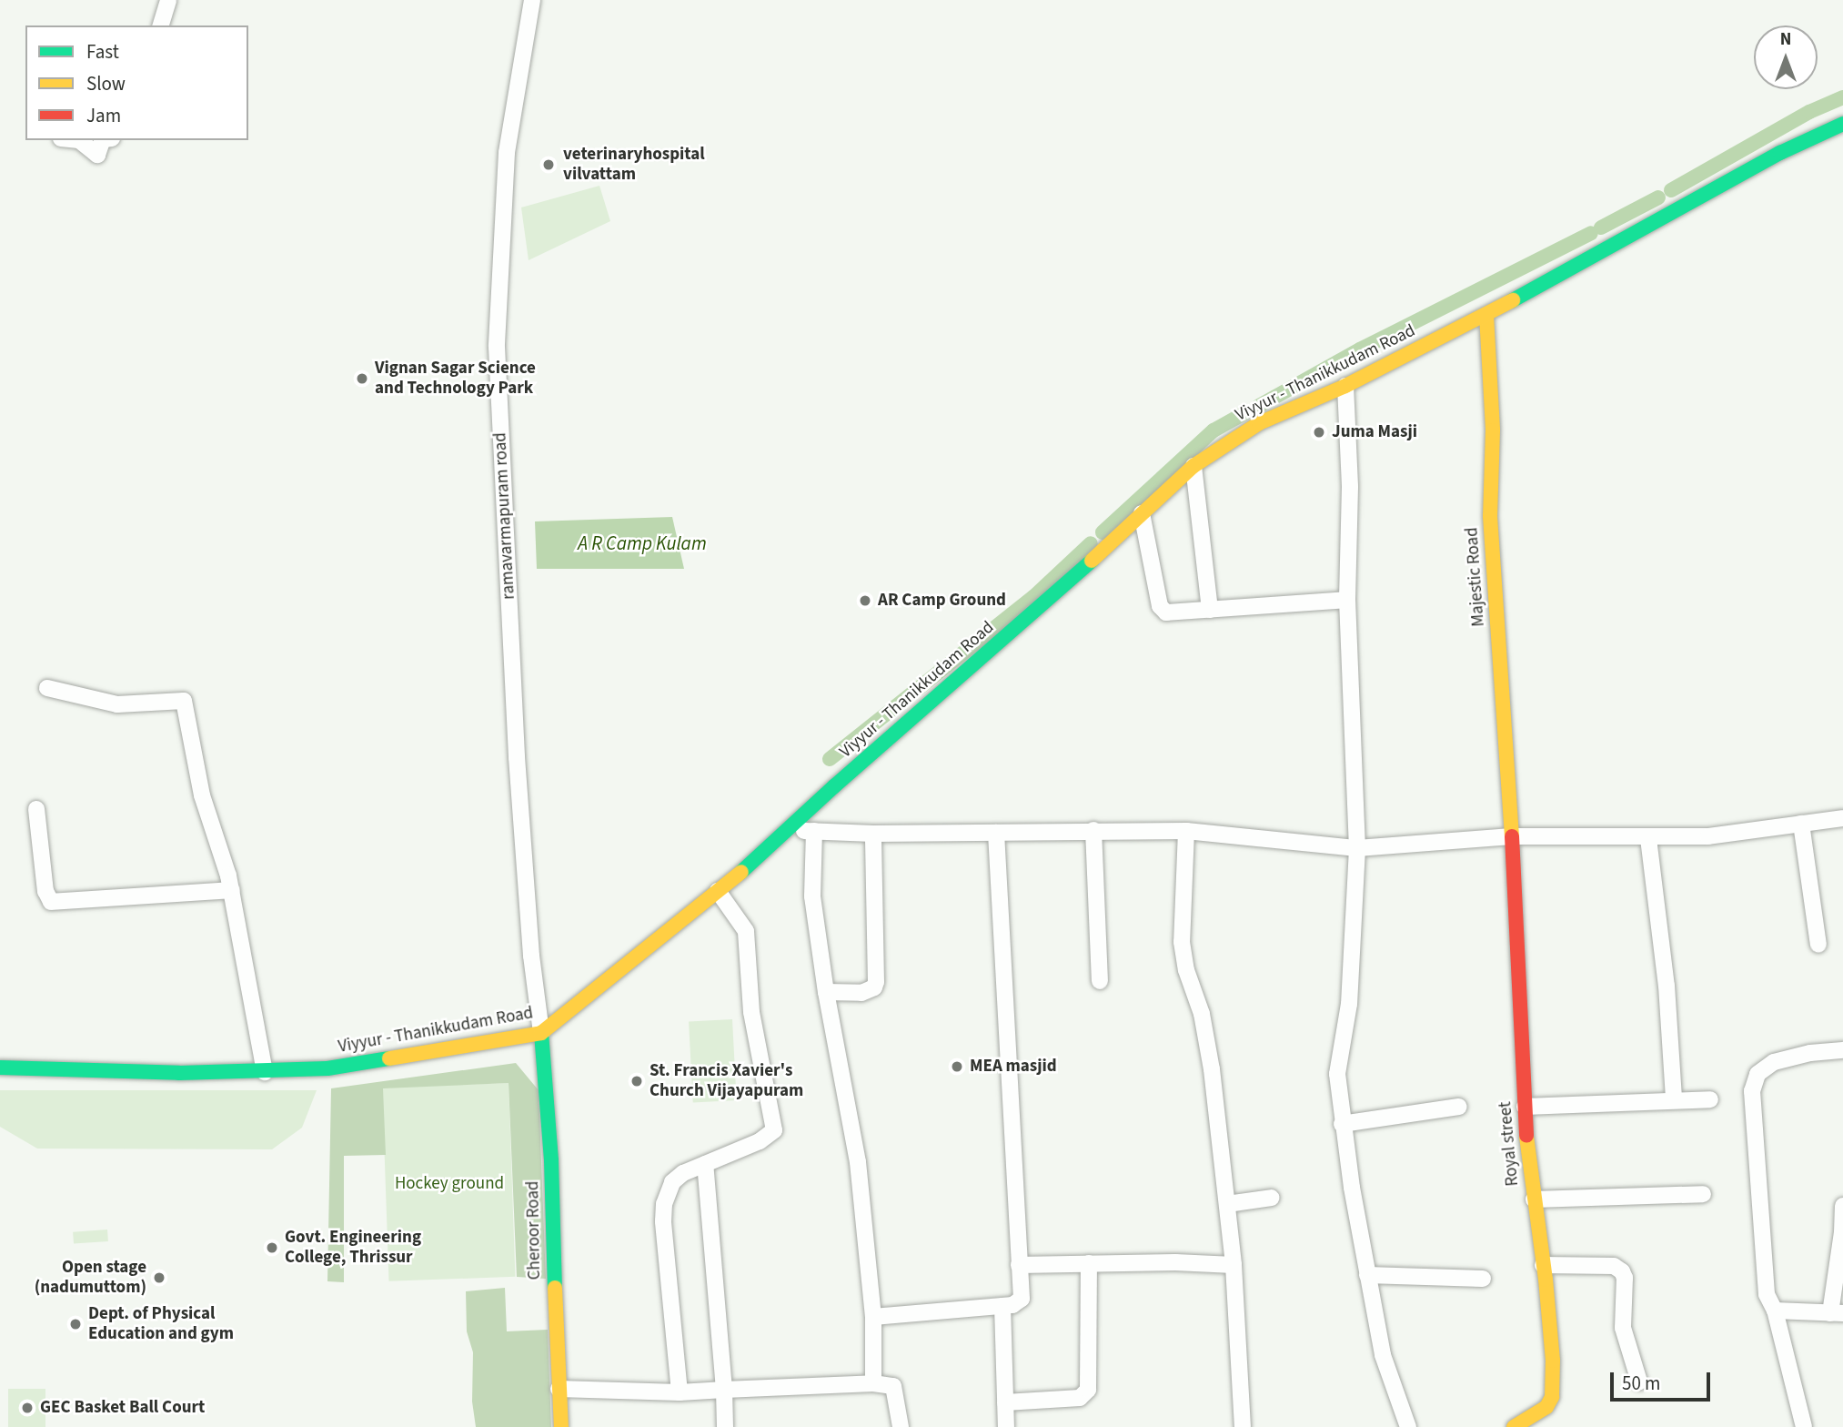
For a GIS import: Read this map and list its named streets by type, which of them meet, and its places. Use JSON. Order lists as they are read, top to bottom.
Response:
{
  "streets": {
    "main road": [
      "Viyyur - Thanikkudam Road",
      "Majestic Road",
      "Royal street",
      "Cheroor Road"
    ],
    "street": ["ramavarmapuram road"]
  },
  "crossings": [
    ["Viyyur - Thanikkudam Road", "ramavarmapuram road"],
    ["Viyyur - Thanikkudam Road", "Majestic Road"],
    ["Viyyur - Thanikkudam Road", "Cheroor Road"],
    ["ramavarmapuram road", "Cheroor Road"],
    ["Majestic Road", "Royal street"]
  ],
  "water": ["A R Camp Kulam"],
  "parks": ["Hockey ground"],
  "places": [
    "veterinaryhospital vilvattam",
    "Vignan Sagar Science and Technology Park",
    "Juma Masji",
    "AR Camp Ground",
    "MEA masjid",
    "St. Francis Xavier's Church Vijayapuram",
    "Govt. Engineering College, Thrissur",
    "Open stage (nadumuttom)",
    "Dept. of Physical Education and gym",
    "GEC Basket Ball Court"
  ],
  "legend": ["Fast", "Slow", "Jam"],
  "scale_bar": "50 m",
  "north": "top"
}
